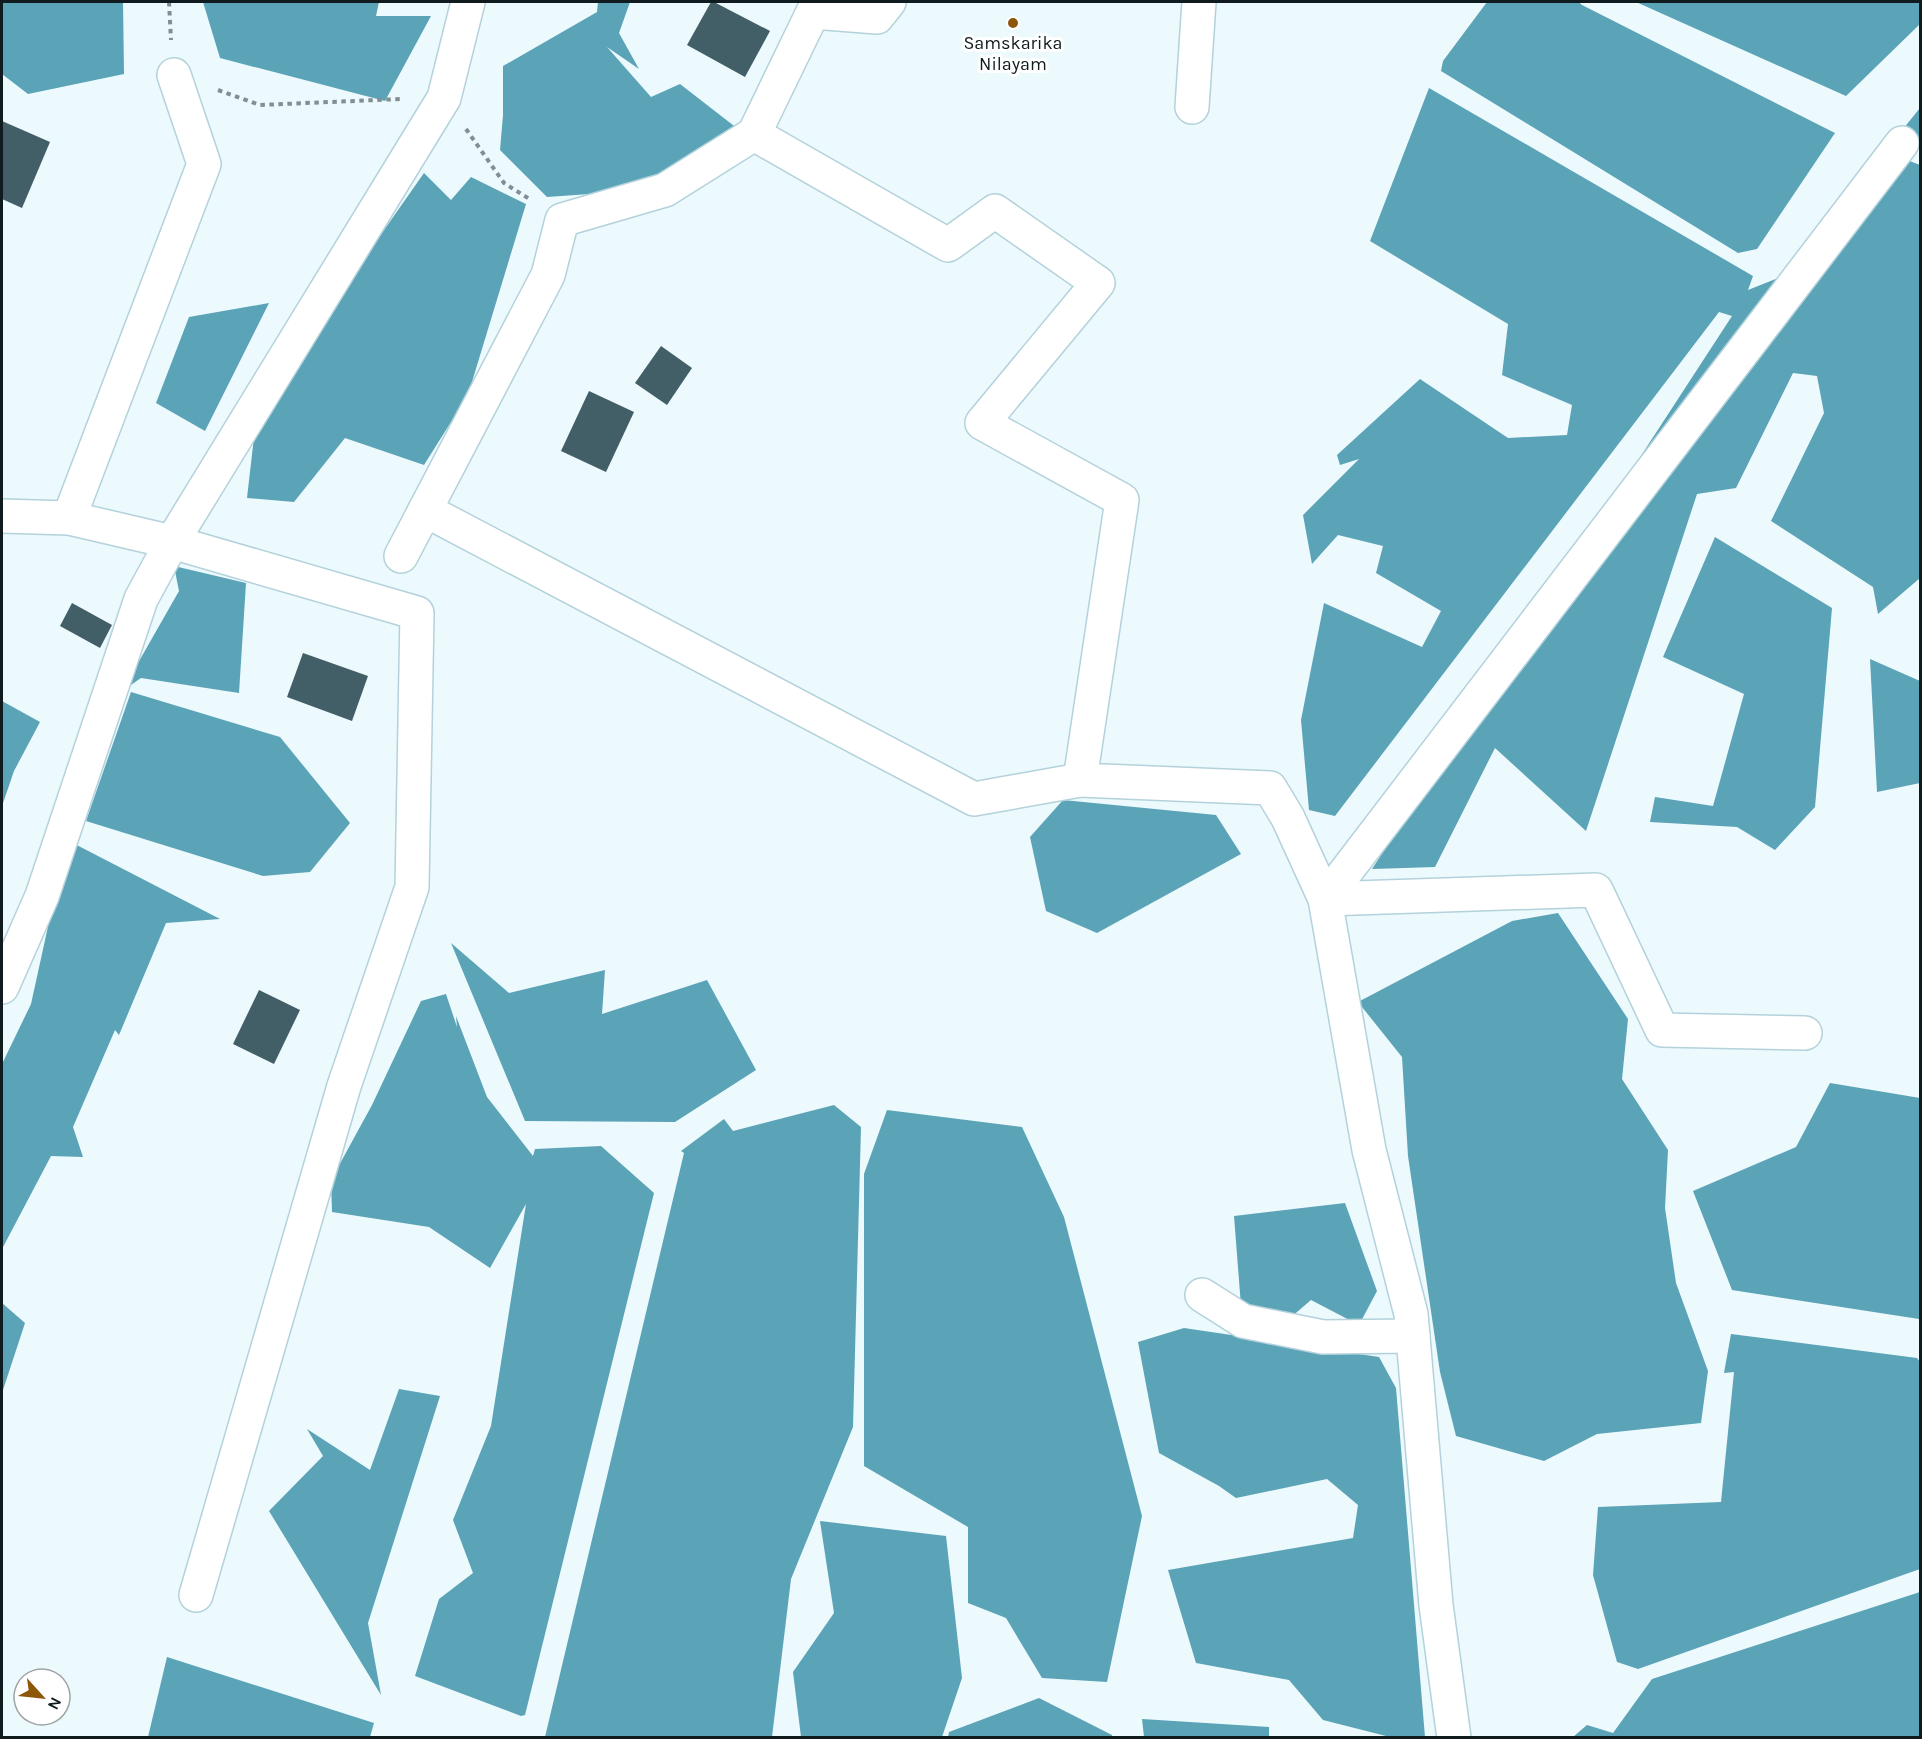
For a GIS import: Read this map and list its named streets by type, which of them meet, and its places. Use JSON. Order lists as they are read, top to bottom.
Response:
{
  "places": ["Samskarika Nilayam"],
  "north": "bottom right"
}
